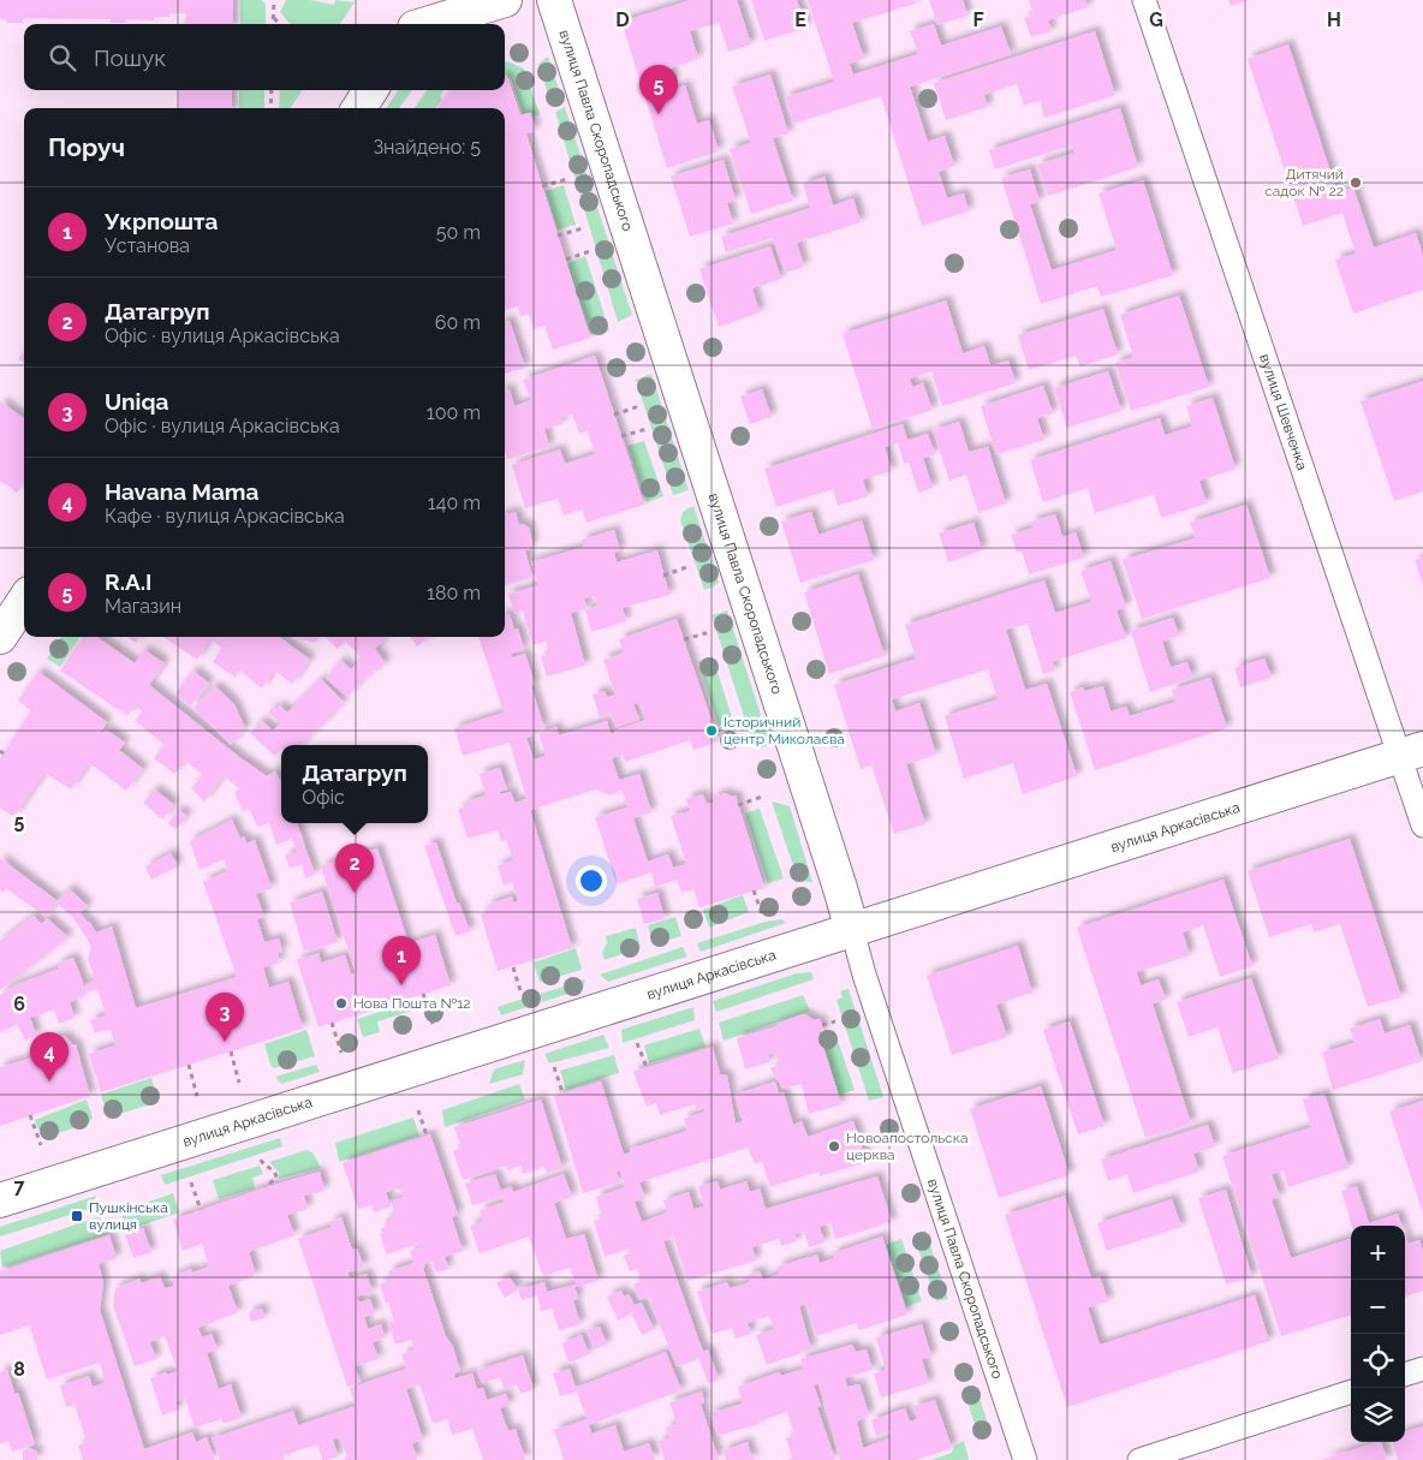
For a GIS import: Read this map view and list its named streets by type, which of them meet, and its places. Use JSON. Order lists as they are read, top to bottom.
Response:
{
  "streets": {
    "main road": ["вулиця Павла Скоропадського", "вулиця Аркасівська"],
    "street": ["вулиця Шевченка"]
  },
  "crossings": [
    ["вулиця Павла Скоропадського", "вулиця Аркасівська"],
    ["вулиця Шевченка", "вулиця Аркасівська"]
  ],
  "places": {
    "other": [
      "Дитячий садок № 22",
      "Історичний центр Миколаєва",
      "Нова Пошта №12",
      "Новоапостольска церква"
    ],
    "transit": ["Пушкінська вулиця"]
  },
  "page": {
    "search": "Пошук",
    "pins": [
      "5",
      "2",
      "1",
      "3",
      "4"
    ],
    "heading": ["Поруч", "Знайдено: 5"],
    "list": [
      {
        "mark": "1",
        "name": "Укрпошта",
        "note": "Установа",
        "value": "50 m"
      },
      {
        "mark": "2",
        "name": "Датагруп",
        "note": "Офіс · вулиця Аркасівська",
        "value": "60 m"
      },
      {
        "mark": "3",
        "name": "Uniqa",
        "note": "Офіс · вулиця Аркасівська",
        "value": "100 m"
      },
      {
        "mark": "4",
        "name": "Havana Mama",
        "note": "Кафе · вулиця Аркасівська",
        "value": "140 m"
      },
      {
        "mark": "5",
        "name": "R.A.I",
        "note": "Магазин",
        "value": "180 m"
      }
    ],
    "popup": ["Датагруп", "Офіс"],
    "map_buttons": ["+", "−"]
  },
  "grid": {
    "columns": [
      "D",
      "E",
      "F",
      "G",
      "H"
    ],
    "rows": [
      "5",
      "6",
      "7",
      "8"
    ]
  }
}
